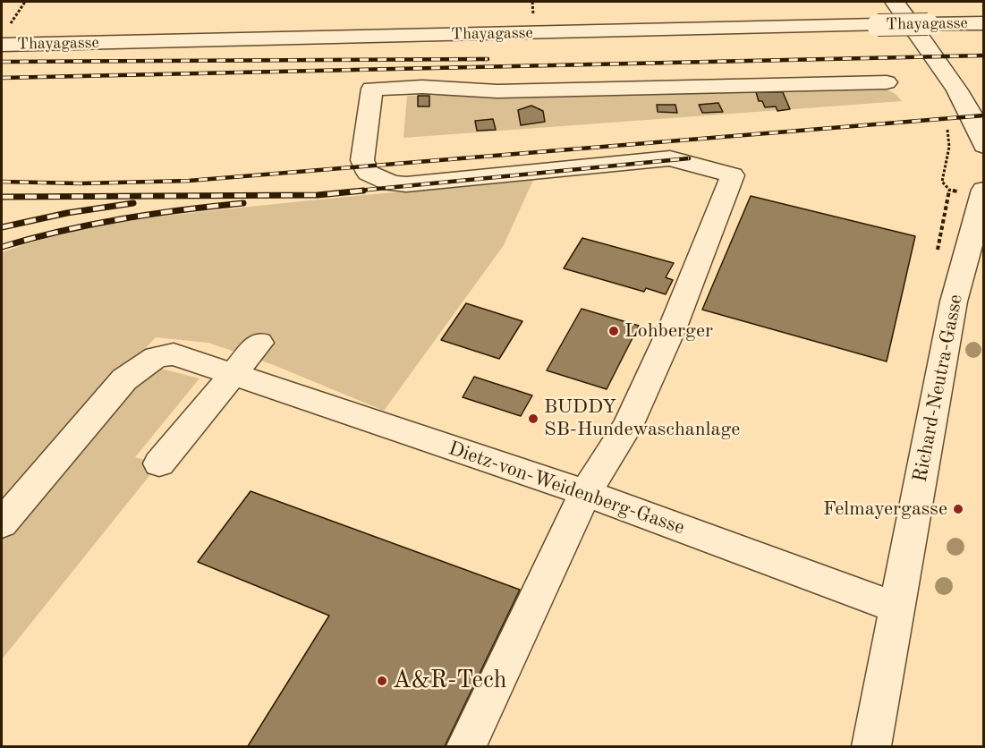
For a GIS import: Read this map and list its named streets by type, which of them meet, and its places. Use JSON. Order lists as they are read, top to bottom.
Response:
{
  "streets": {
    "street": ["Thayagasse", "Richard-Neutra-Gasse", "Dietz-von-Weidenberg-Gasse"]
  },
  "crossings": [
    ["Richard-Neutra-Gasse", "Dietz-von-Weidenberg-Gasse"]
  ],
  "places": [
    "Lohberger",
    "BUDDY SB-Hundewaschanlage",
    "Felmayergasse",
    "A&R-Tech"
  ]
}
